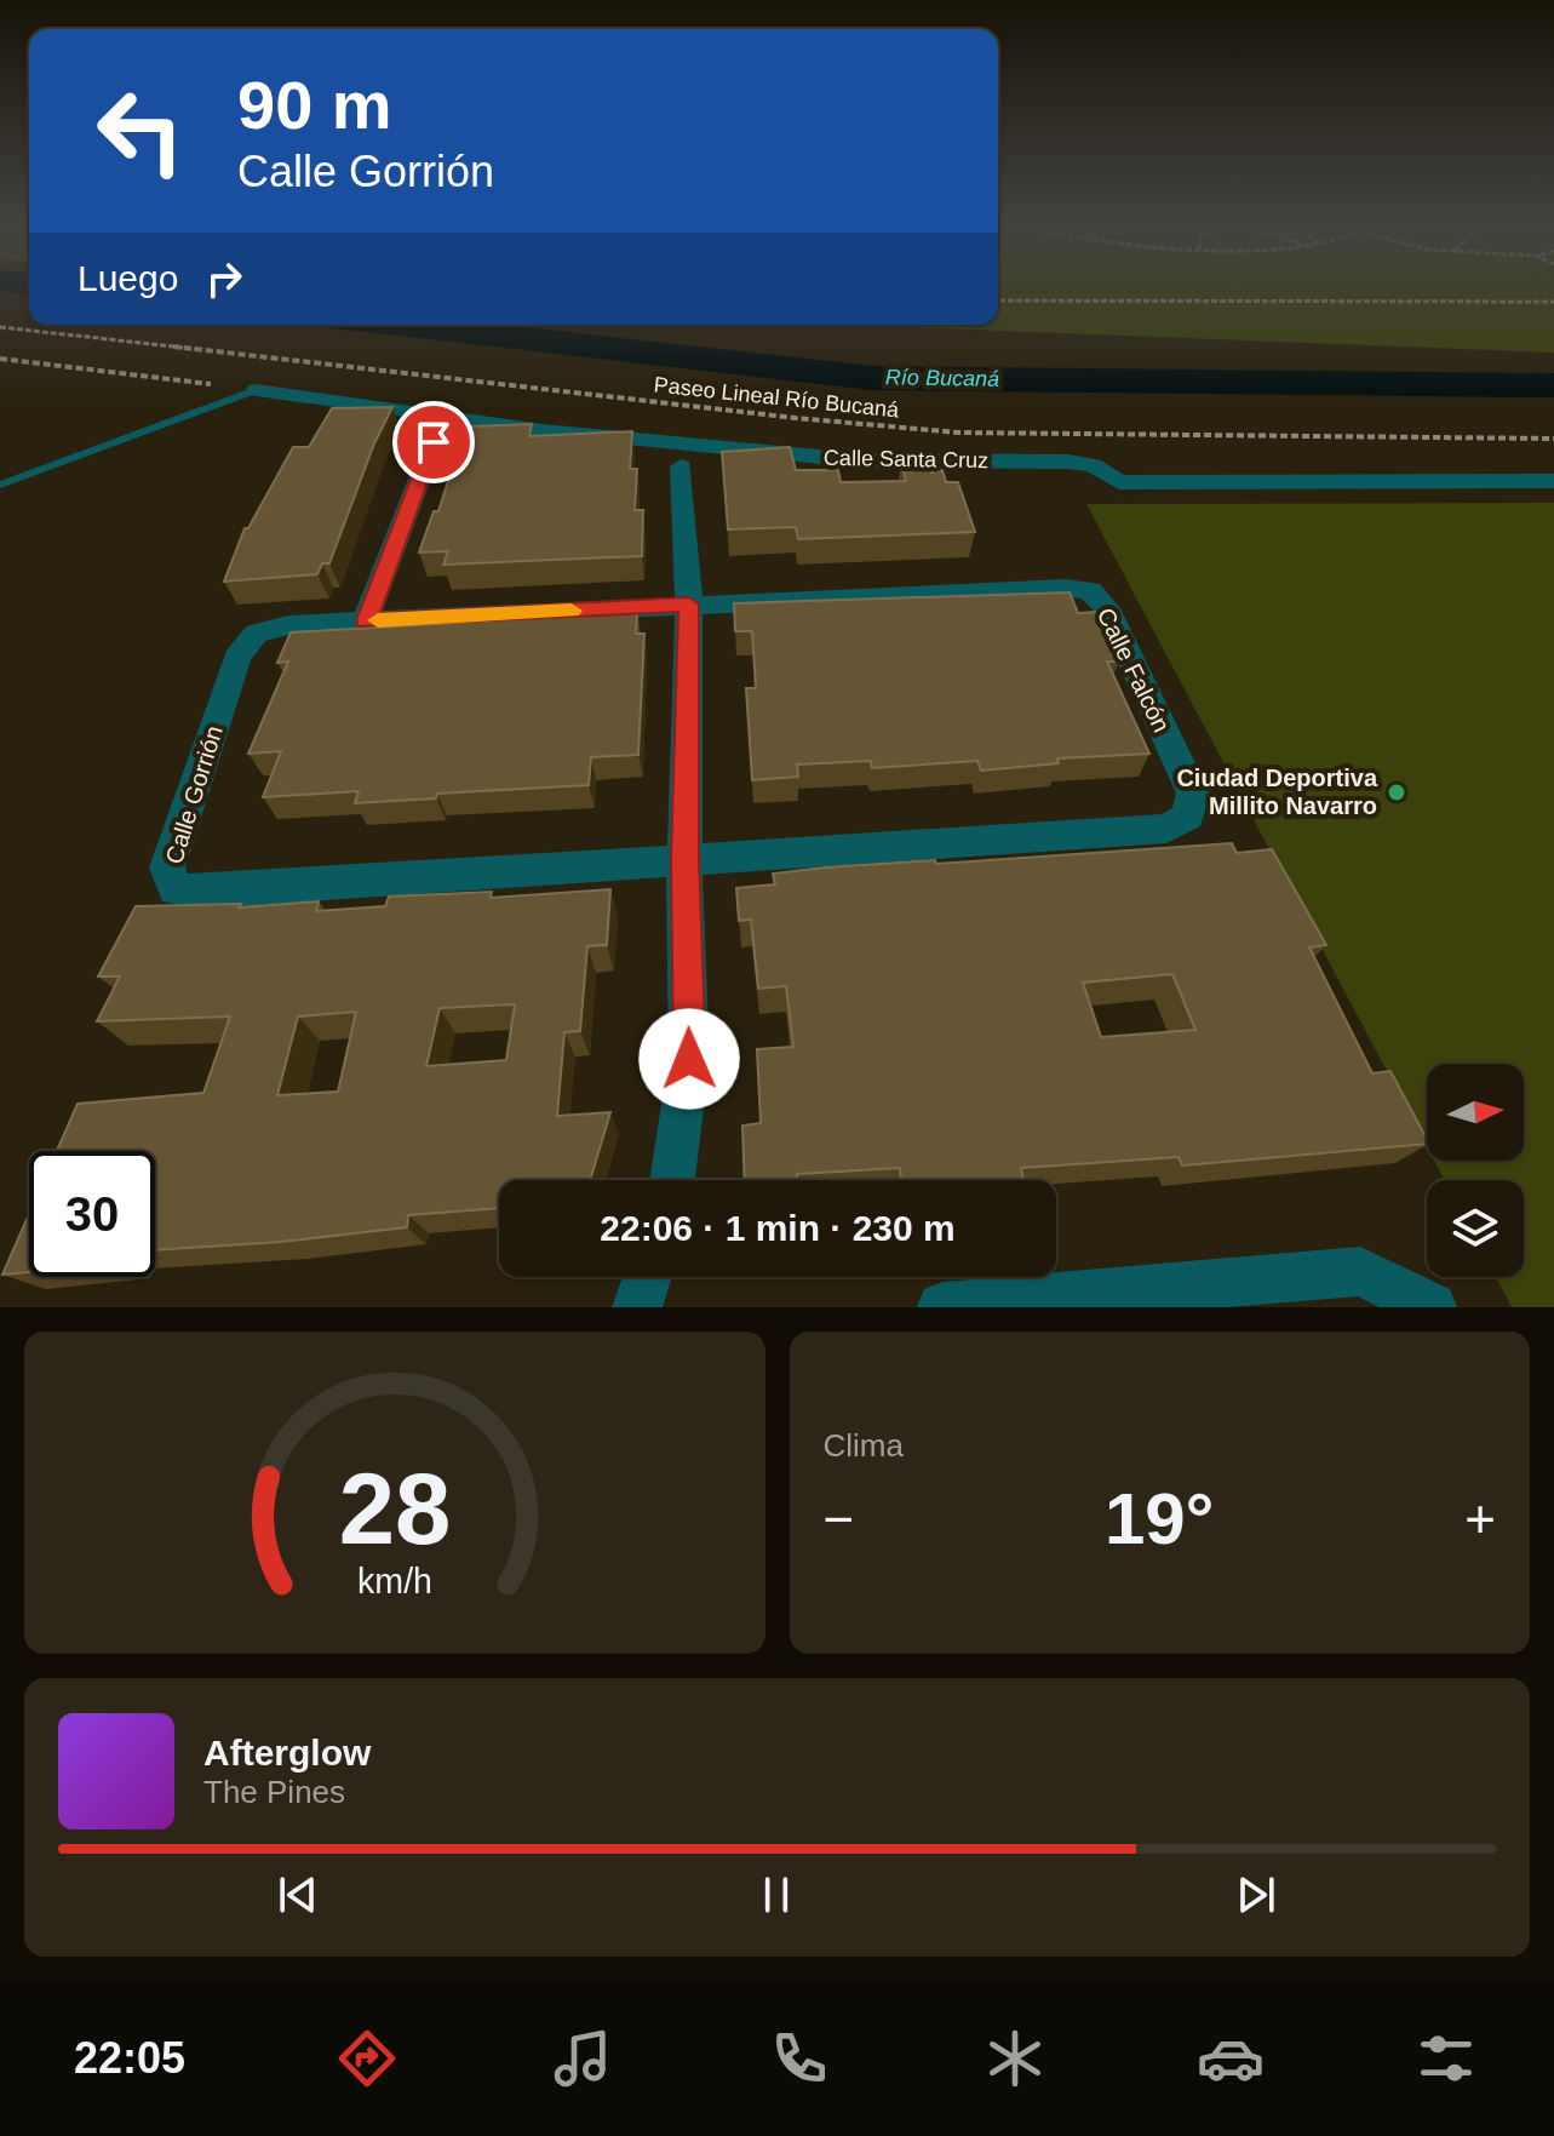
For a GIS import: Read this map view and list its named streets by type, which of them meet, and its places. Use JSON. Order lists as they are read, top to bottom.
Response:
{
  "streets": {
    "street": ["Calle Santa Cruz", "Calle Falcón", "Calle Gorrión"],
    "path": ["Paseo Lineal Río Bucaná"]
  },
  "crossings": [
    ["Calle Falcón", "Calle Gorrión"]
  ],
  "water": ["Río Bucaná"],
  "places": ["Ciudad Deportiva Millito Navarro"],
  "north": "right",
  "page": {
    "turn": ["90 m", "Calle Gorrión"],
    "then": "Luego",
    "limit": "30",
    "trip": "22:06 · 1 min · 230 m",
    "tile": "Clima",
    "heat": ["−", "19°", "+"],
    "song": ["Afterglow", "The Pines"],
    "tabs": "22:05",
    "gauge": ["28", "km/h"]
  }
}
